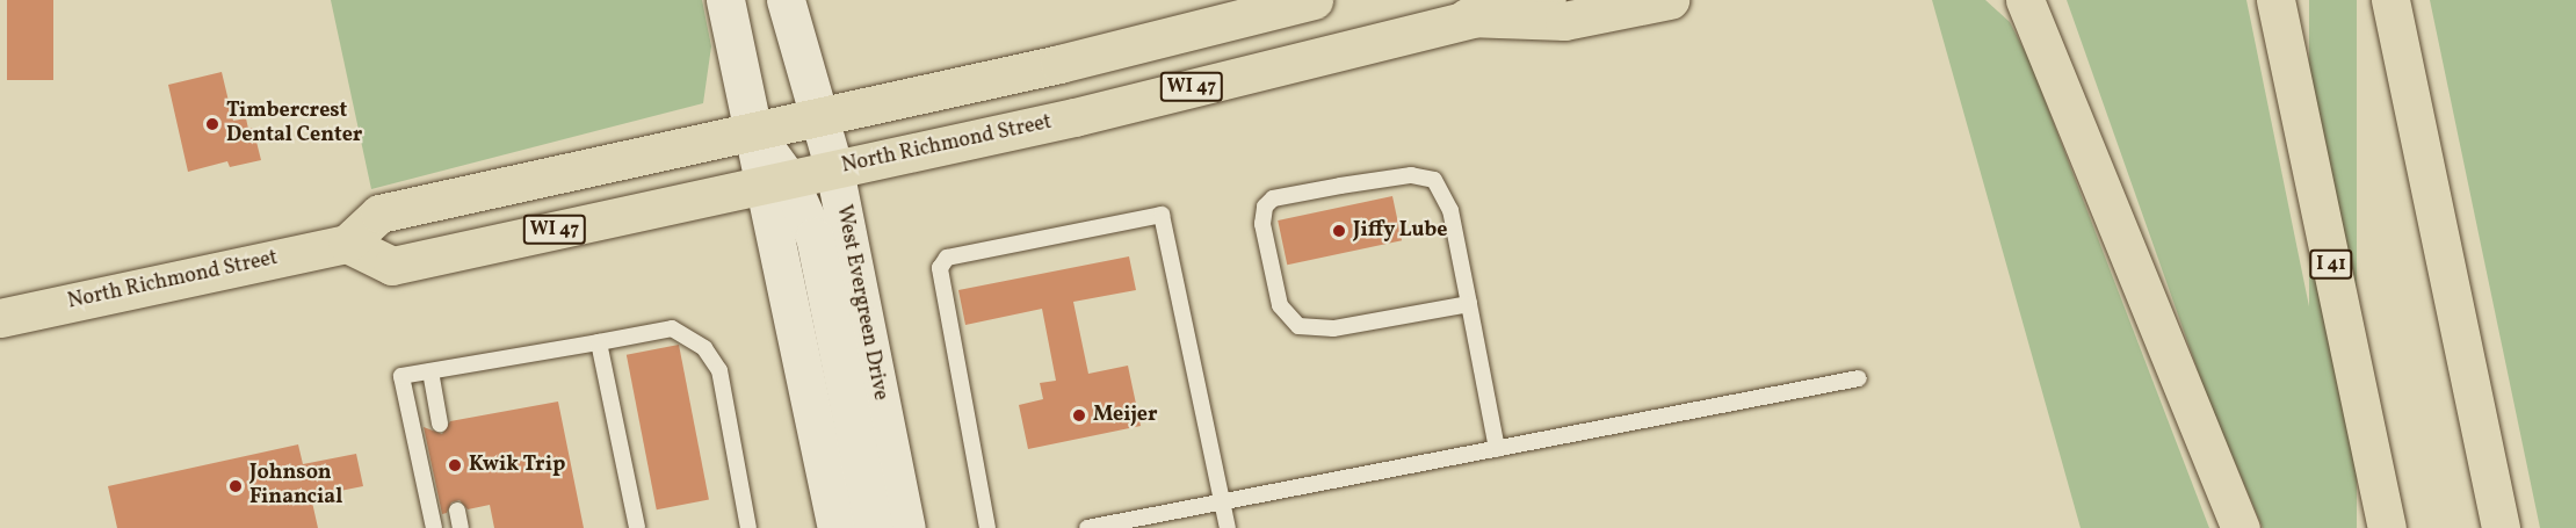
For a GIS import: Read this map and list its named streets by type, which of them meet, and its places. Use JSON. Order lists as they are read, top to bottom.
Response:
{
  "streets": {
    "main road": ["WI 47", "North Richmond Street", "I 41"],
    "street": ["West Evergreen Drive"]
  },
  "crossings": [
    ["WI 47", "North Richmond Street"],
    ["WI 47", "West Evergreen Drive"],
    ["North Richmond Street", "West Evergreen Drive"]
  ],
  "places": [
    "Timbercrest Dental Center",
    "Jiffy Lube",
    "Meijer",
    "Kwik Trip",
    "Johnson Financial"
  ]
}
